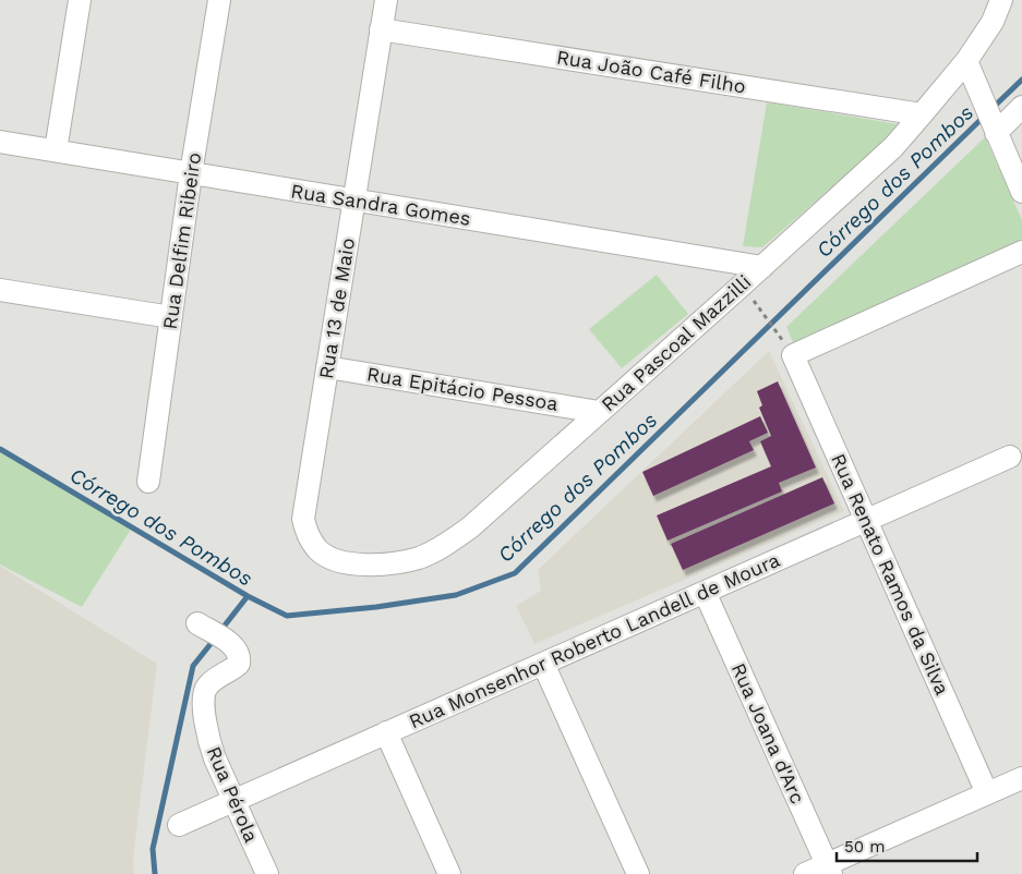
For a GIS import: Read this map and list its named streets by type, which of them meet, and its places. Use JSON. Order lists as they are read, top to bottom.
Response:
{
  "streets": {
    "street": [
      "Rua João Café Filho",
      "Rua Sandra Gomes",
      "Rua Delfim Ribeiro",
      "Rua 13 de Maio",
      "Rua Pascoal Mazzilli",
      "Rua Epitácio Pessoa",
      "Rua Renato Ramos da Silva",
      "Rua Monsenhor Roberto Landell de Moura",
      "Rua Joana d'Arc",
      "Rua Pérola"
    ]
  },
  "crossings": [
    ["Rua João Café Filho", "Rua 13 de Maio"],
    ["Rua João Café Filho", "Rua Pascoal Mazzilli"],
    ["Rua Sandra Gomes", "Rua Delfim Ribeiro"],
    ["Rua Sandra Gomes", "Rua 13 de Maio"],
    ["Rua Sandra Gomes", "Rua Pascoal Mazzilli"],
    ["Rua 13 de Maio", "Rua Pascoal Mazzilli"],
    ["Rua 13 de Maio", "Rua Epitácio Pessoa"],
    ["Rua Pascoal Mazzilli", "Rua Epitácio Pessoa"],
    ["Rua Renato Ramos da Silva", "Rua Monsenhor Roberto Landell de Moura"],
    ["Rua Monsenhor Roberto Landell de Moura", "Rua Joana d'Arc"],
    ["Rua Monsenhor Roberto Landell de Moura", "Rua Pérola"]
  ],
  "water": ["Córrego dos Pombos"],
  "scale_bar": "50 m"
}
